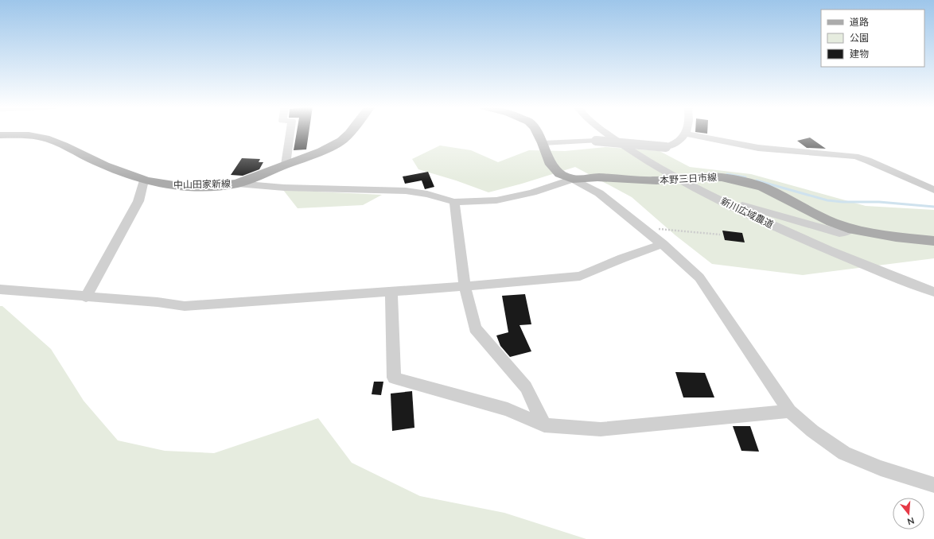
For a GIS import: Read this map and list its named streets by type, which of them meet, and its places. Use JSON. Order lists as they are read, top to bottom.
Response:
{
  "streets": {
    "main road": ["本野三日市線", "中山田家新線"],
    "street": ["新川広域農道"]
  },
  "crossings": [
    ["本野三日市線", "新川広域農道"]
  ],
  "legend": ["道路", "公園", "建物"],
  "north": "bottom"
}
